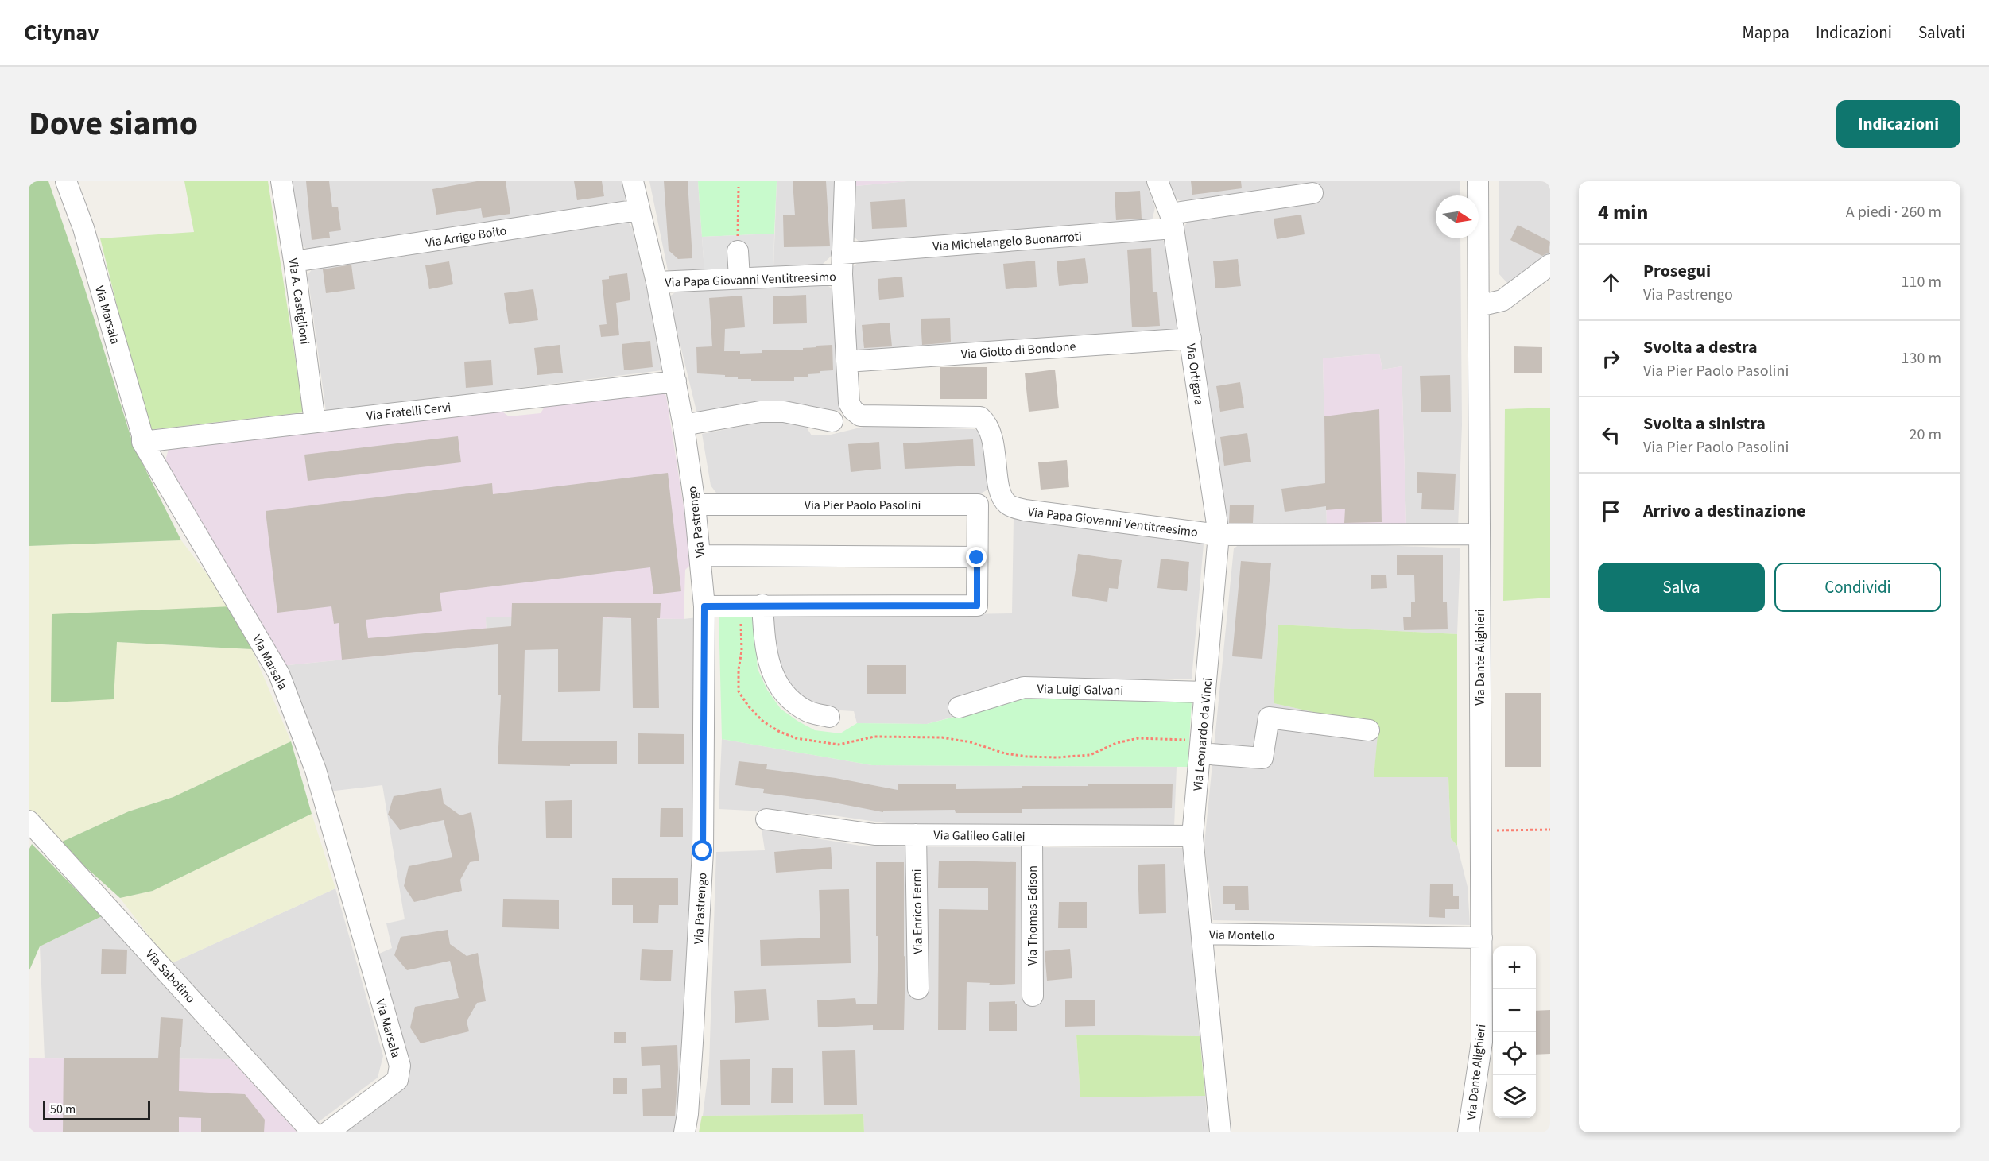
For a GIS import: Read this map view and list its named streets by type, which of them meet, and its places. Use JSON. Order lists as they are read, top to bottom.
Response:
{
  "streets": {
    "street": [
      "Via Arrigo Boito",
      "Via Michelangelo Buonarroti",
      "Via Papa Giovanni Ventitreesimo",
      "Via A. Castiglioni",
      "Via Marsala",
      "Via Giotto di Bondone",
      "Via Ortigara",
      "Via Fratelli Cervi",
      "Via Pier Paolo Pasolini",
      "Via Pastrengo",
      "Via Dante Alighieri",
      "Via Luigi Galvani",
      "Via Leonardo da Vinci",
      "Via Galileo Galilei",
      "Via Enrico Fermi",
      "Via Thomas Edison",
      "Via Montello",
      "Via Sabotino"
    ]
  },
  "crossings": [
    ["Via Arrigo Boito", "Via A. Castiglioni"],
    ["Via Arrigo Boito", "Via Pastrengo"],
    ["Via Michelangelo Buonarroti", "Via Ortigara"],
    ["Via Papa Giovanni Ventitreesimo", "Via Giotto di Bondone"],
    ["Via Papa Giovanni Ventitreesimo", "Via Ortigara"],
    ["Via Papa Giovanni Ventitreesimo", "Via Pastrengo"],
    ["Via Papa Giovanni Ventitreesimo", "Via Dante Alighieri"],
    ["Via Papa Giovanni Ventitreesimo", "Via Leonardo da Vinci"],
    ["Via A. Castiglioni", "Via Fratelli Cervi"],
    ["Via Marsala", "Via Fratelli Cervi"],
    ["Via Giotto di Bondone", "Via Ortigara"],
    ["Via Ortigara", "Via Leonardo da Vinci"],
    ["Via Fratelli Cervi", "Via Pastrengo"],
    ["Via Pier Paolo Pasolini", "Via Pastrengo"],
    ["Via Dante Alighieri", "Via Montello"],
    ["Via Luigi Galvani", "Via Leonardo da Vinci"],
    ["Via Leonardo da Vinci", "Via Galileo Galilei"],
    ["Via Leonardo da Vinci", "Via Montello"],
    ["Via Galileo Galilei", "Via Enrico Fermi"],
    ["Via Galileo Galilei", "Via Thomas Edison"]
  ],
  "scale_bar": "50 m",
  "north": "right",
  "page": {
    "header": "Citynav",
    "nav": ["Mappa", "Indicazioni", "Salvati"],
    "title": "Dove siamo",
    "buttons": [
      "Indicazioni",
      ["Salva", "Condividi"]
    ],
    "heading": ["4 min", "A piedi · 260 m"],
    "list": [
      ["Prosegui", "Via Pastrengo", "110 m"],
      ["Svolta a destra", "Via Pier Paolo Pasolini", "130 m"],
      ["Svolta a sinistra", "Via Pier Paolo Pasolini", "20 m"],
      "Arrivo a destinazione"
    ],
    "map_buttons": ["+", "−"],
    "scale": "50 m"
  }
}
